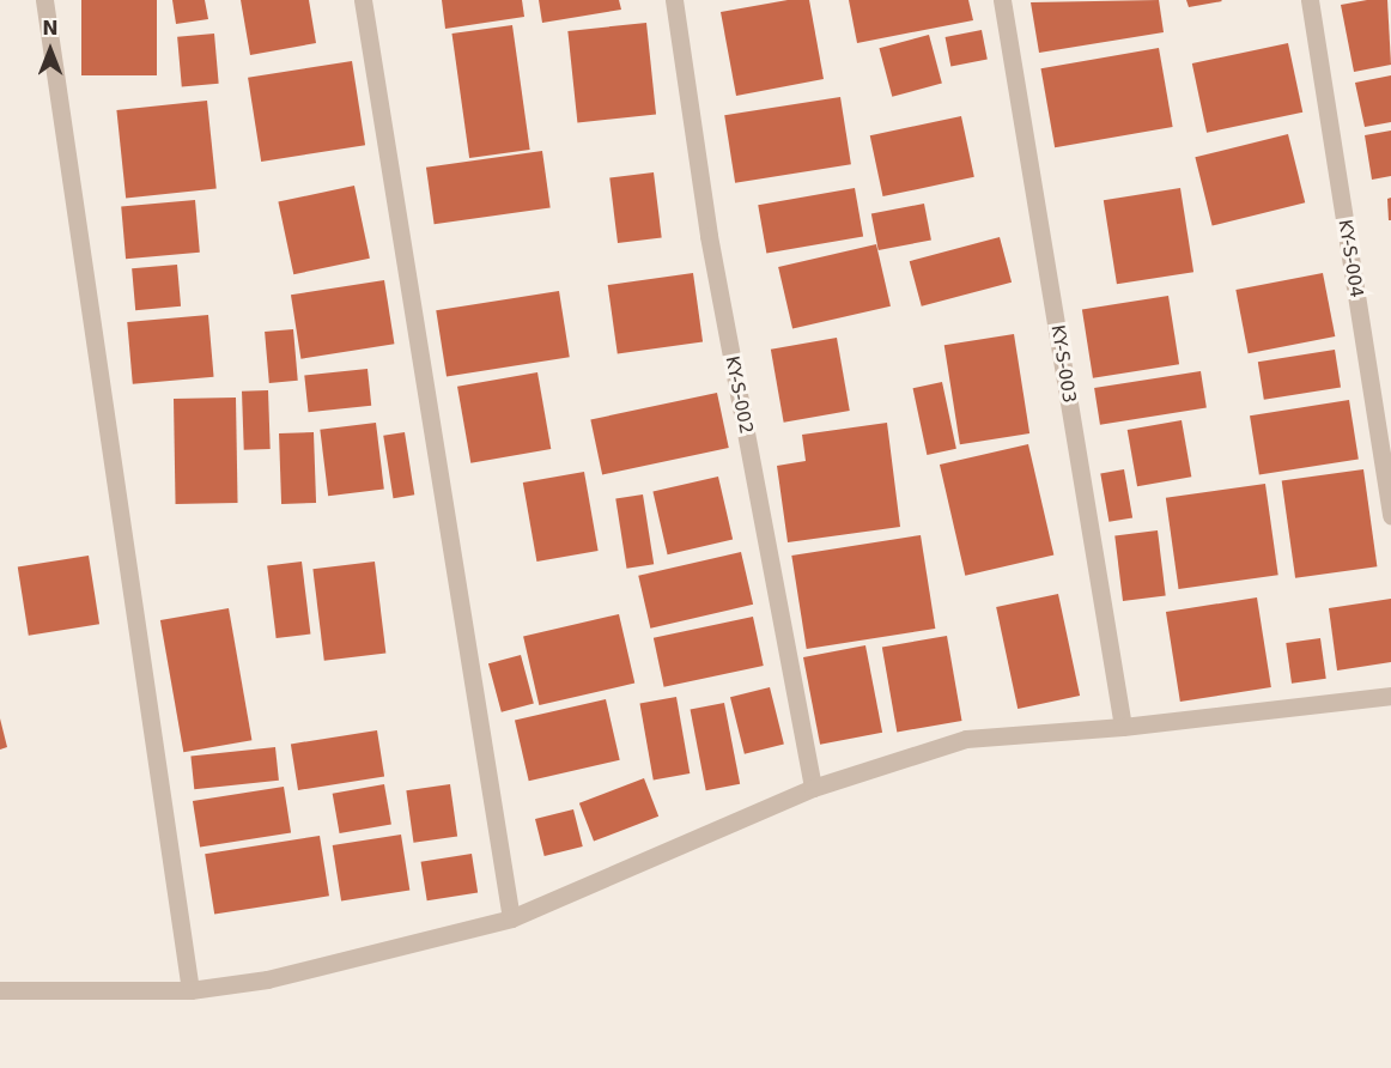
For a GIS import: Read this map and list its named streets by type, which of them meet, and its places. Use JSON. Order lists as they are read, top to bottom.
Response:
{
  "streets": {
    "street": ["KY-S-004", "KY-S-003", "KY-S-002"]
  },
  "north": "top"
}
